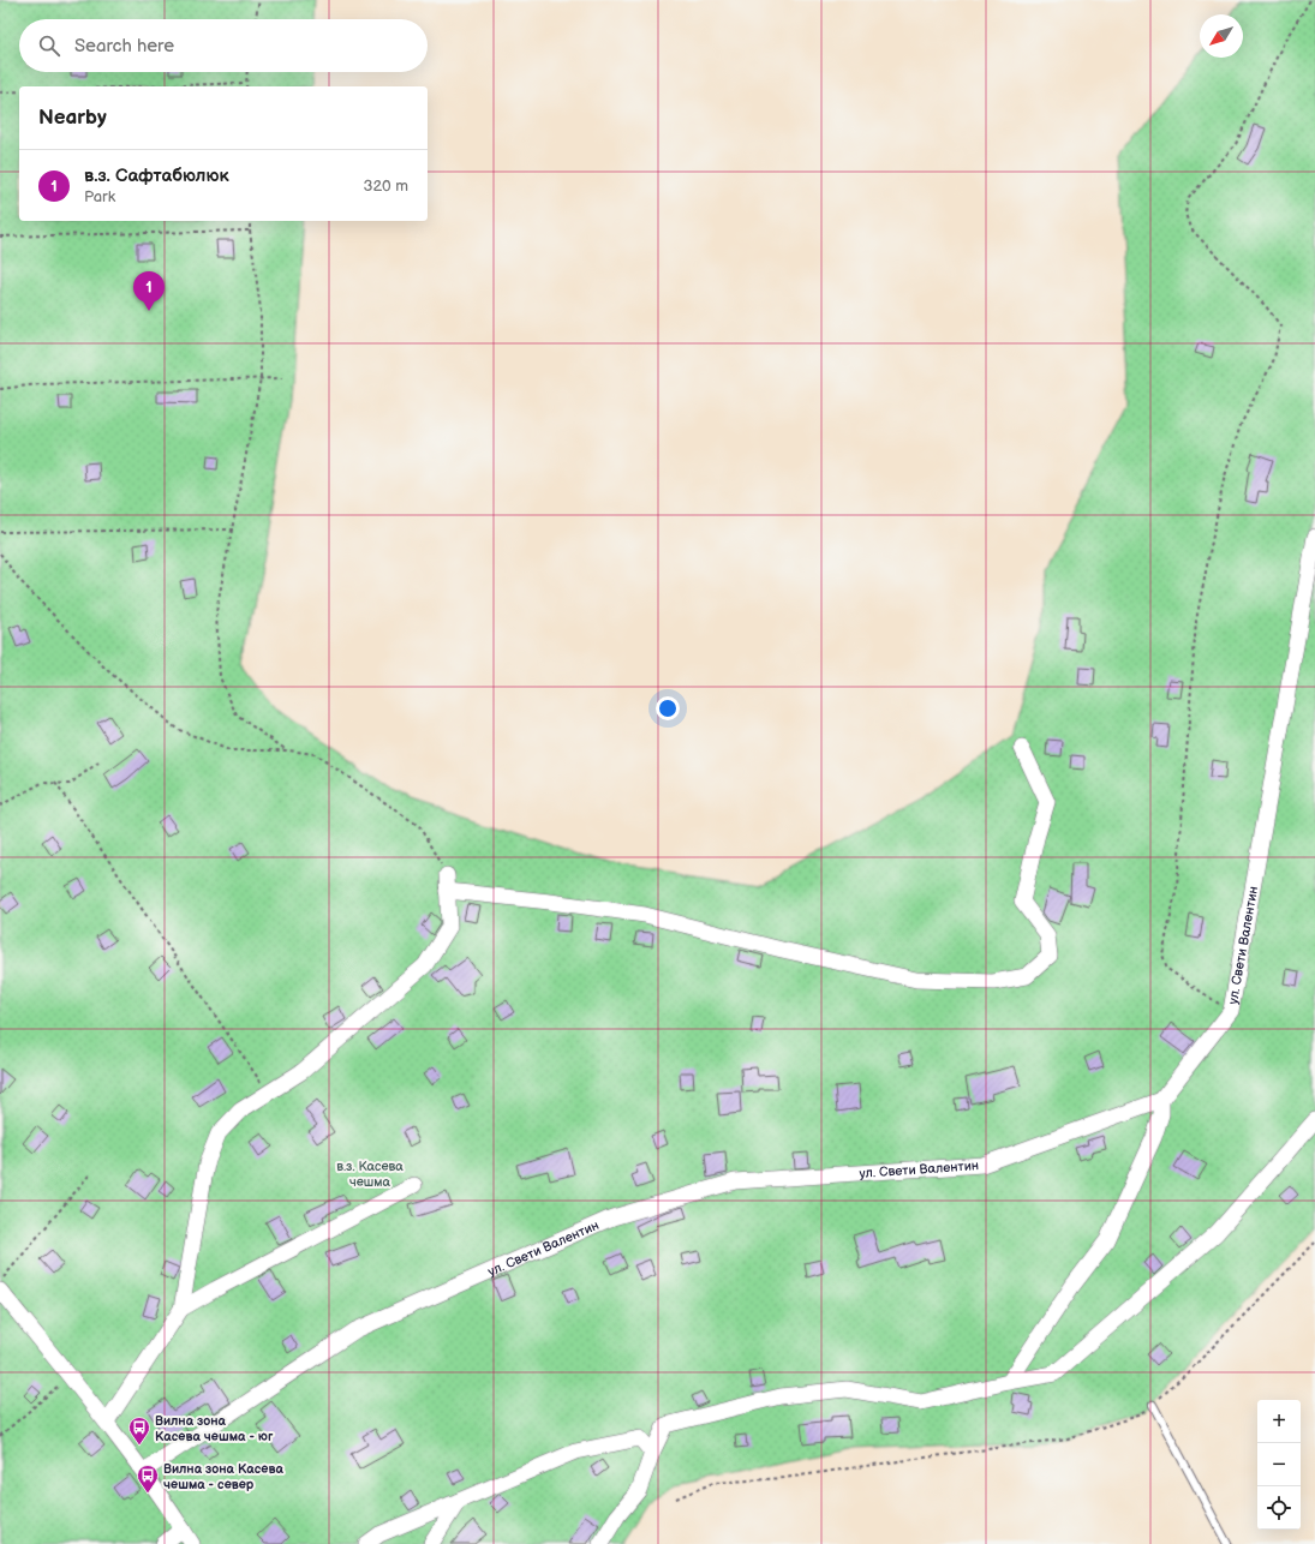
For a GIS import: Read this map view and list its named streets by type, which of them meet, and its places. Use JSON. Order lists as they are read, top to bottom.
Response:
{
  "streets": {
    "street": ["ул. Свети Валентин"]
  },
  "parks": ["в.з. Касева чешма"],
  "places": {
    "bus stop": ["Вилна зона Касева чешма - юг", "Вилна зона Касева чешма - север"]
  },
  "north": "bottom left",
  "page": {
    "search": "Search here",
    "heading": "Nearby",
    "list": [
      {
        "mark": "1",
        "name": "в.з. Сафтабюлюк",
        "note": "Park",
        "value": "320 m"
      }
    ],
    "pins": "1",
    "map_buttons": ["+", "−"]
  }
}
